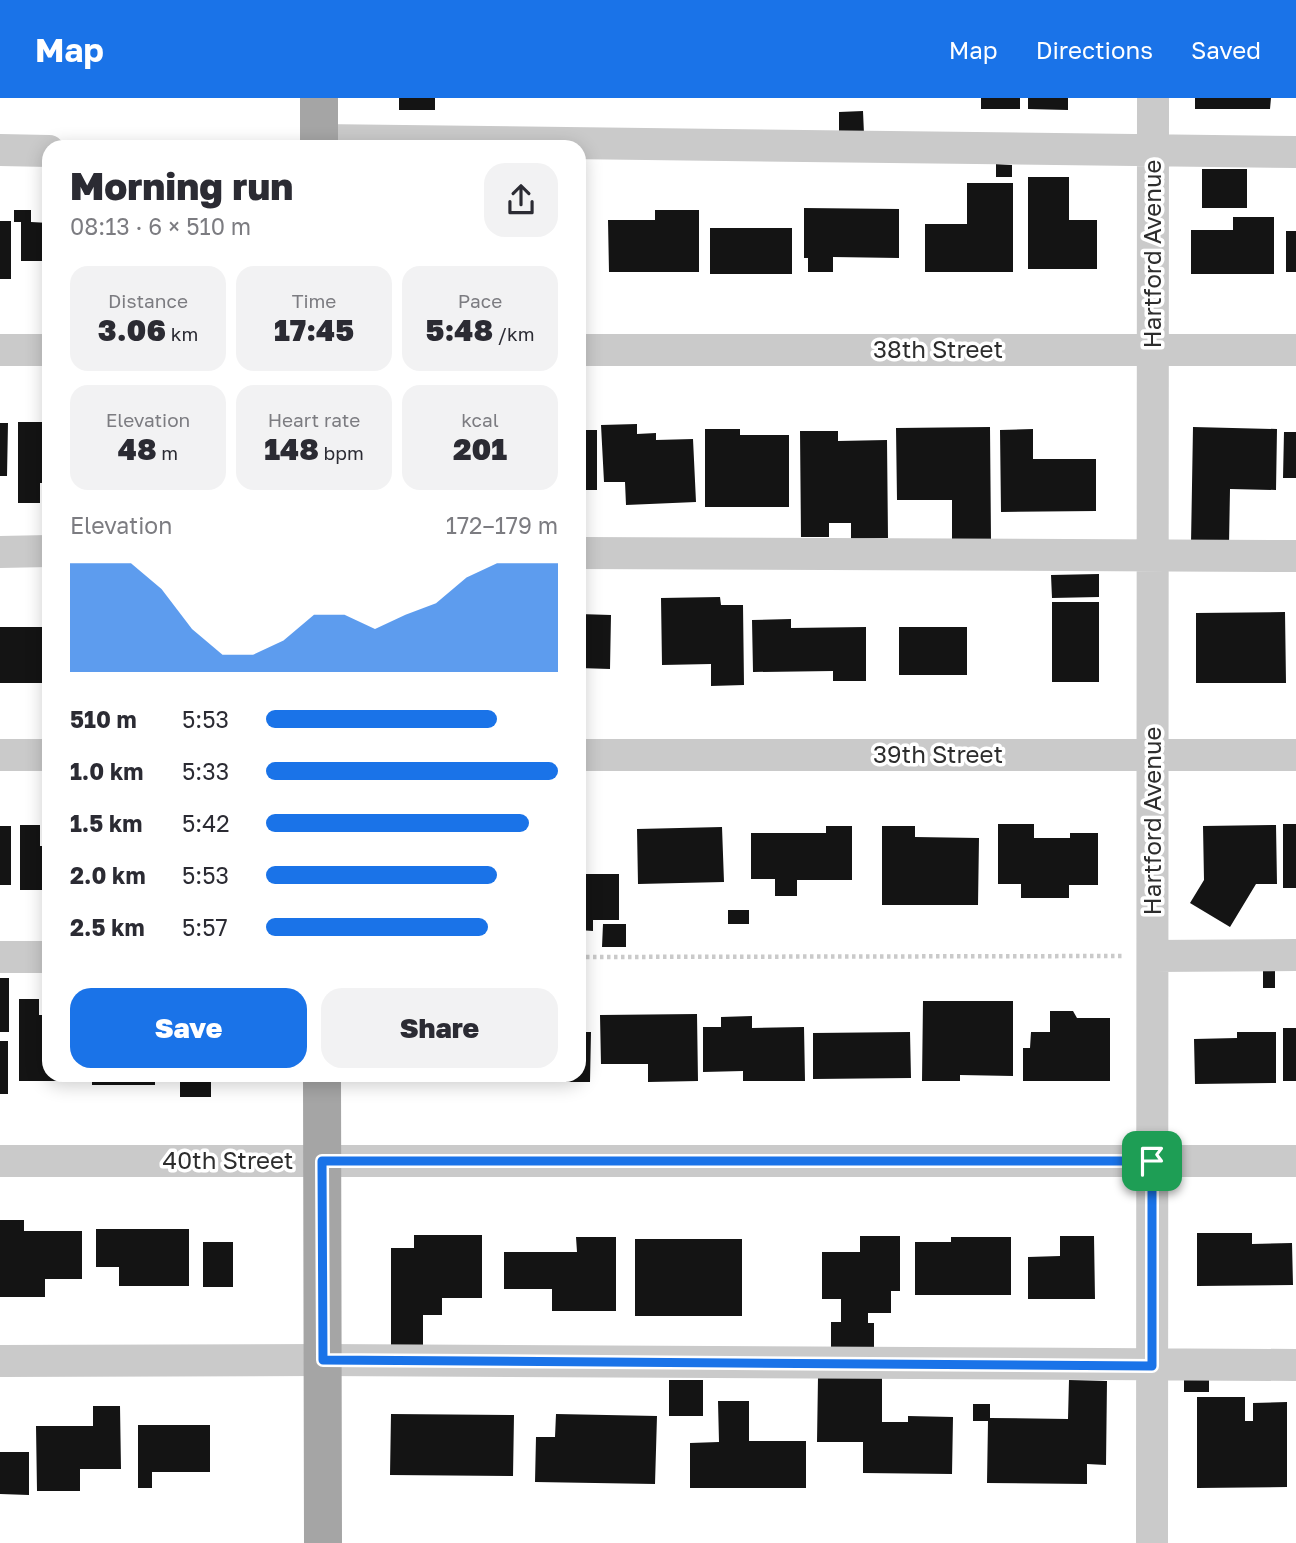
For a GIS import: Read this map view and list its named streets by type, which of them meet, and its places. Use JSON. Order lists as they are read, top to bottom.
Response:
{
  "streets": {
    "street": [
      "Hartford Avenue",
      "38th Street",
      "39th Street",
      "40th Street"
    ]
  },
  "crossings": [
    ["Hartford Avenue", "38th Street"],
    ["Hartford Avenue", "39th Street"],
    ["Hartford Avenue", "40th Street"]
  ],
  "page": {
    "header": "Map",
    "nav": ["Map", "Directions", "Saved"],
    "heading": ["Morning run", "08:13 · 6 × 510 m"],
    "stats": [
      ["Distance", "3.06 km"],
      ["Time", "17:45"],
      ["Pace", "5:48 /km"],
      ["Elevation", "48 m"],
      ["Heart rate", "148 bpm"],
      ["kcal", "201"]
    ],
    "chart": ["Elevation", "172–179 m"],
    "list": [
      {
        "name": "510 m",
        "note": "5:53"
      },
      {
        "name": "1.0 km",
        "note": "5:33"
      },
      {
        "name": "1.5 km",
        "note": "5:42"
      },
      {
        "name": "2.0 km",
        "note": "5:53"
      },
      {
        "name": "2.5 km",
        "note": "5:57"
      }
    ],
    "buttons": ["Save", "Share"]
  }
}
